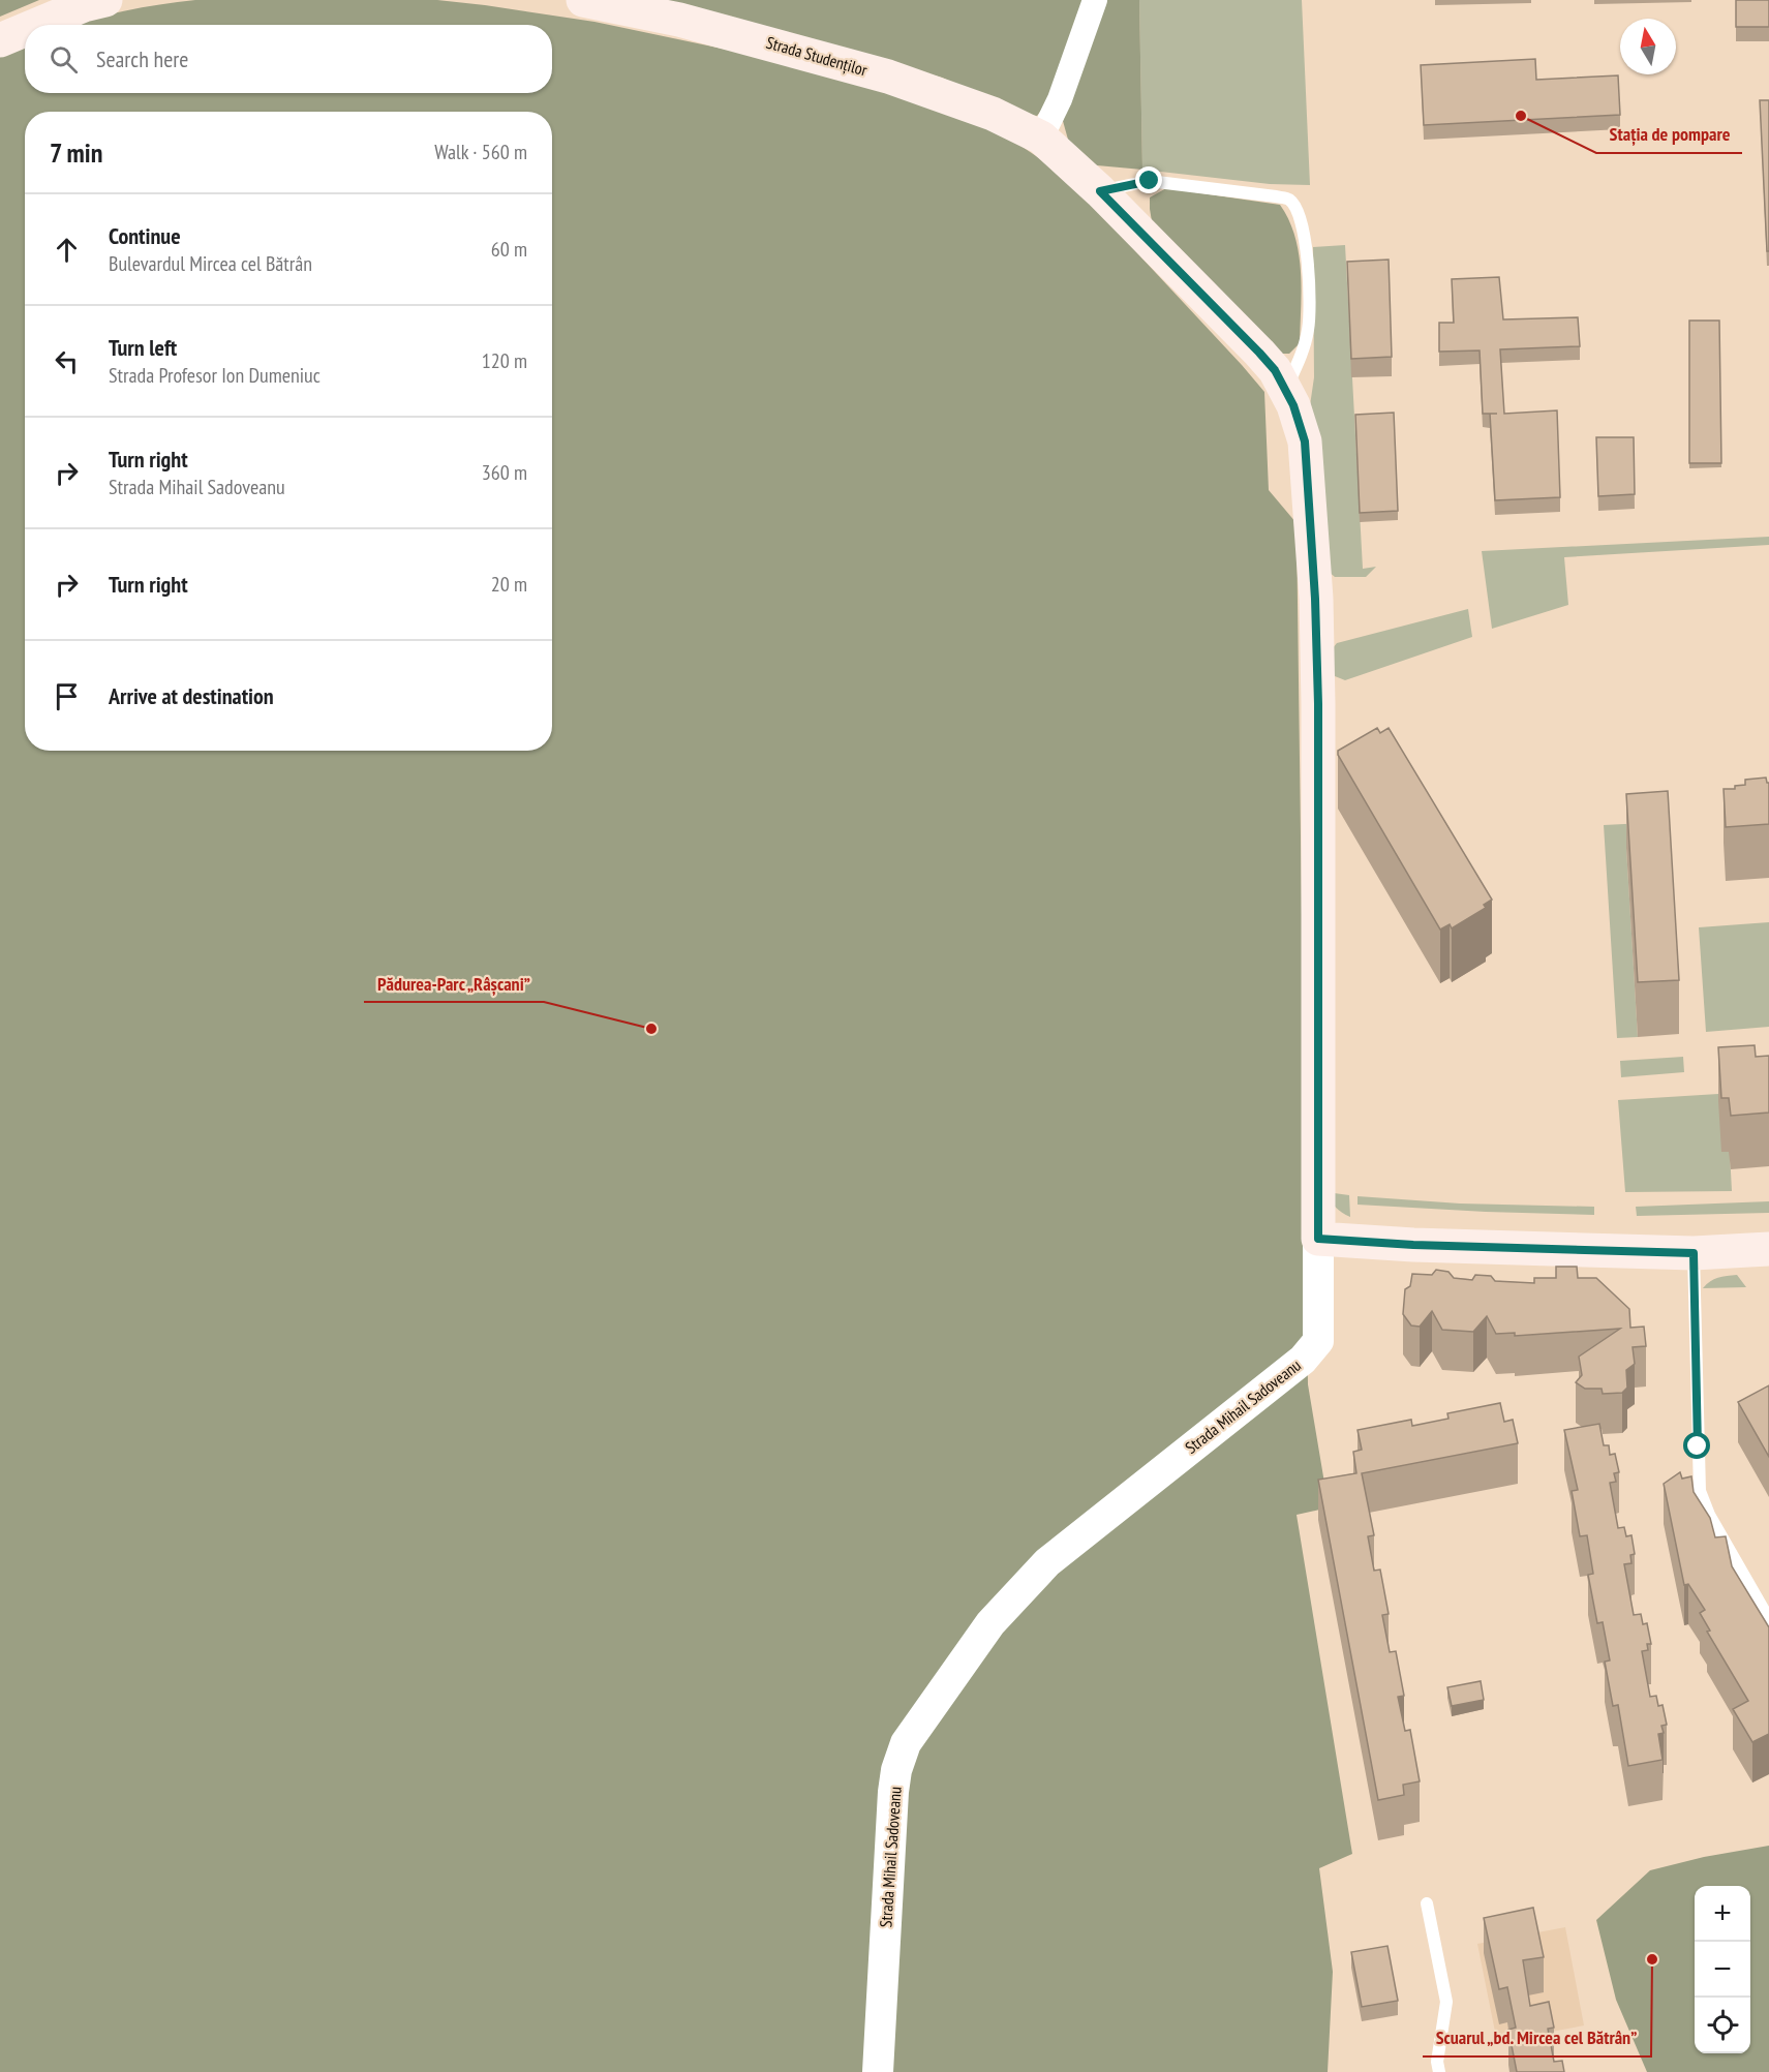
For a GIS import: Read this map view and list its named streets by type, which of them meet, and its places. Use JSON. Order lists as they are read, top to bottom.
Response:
{
  "streets": {
    "main road": ["Strada Studenților", "Strada Mihail Sadoveanu"]
  },
  "crossings": [
    ["Strada Studenților", "Strada Mihail Sadoveanu"]
  ],
  "places": ["Stația de pompare", "Pădurea-Parc „Râșcani”", "Scuarul „bd. Mircea cel Bătrân”"],
  "north": "top",
  "page": {
    "search": "Search here",
    "heading": ["7 min", "Walk · 560 m"],
    "list": [
      ["Continue", "Bulevardul Mircea cel Bătrân", "60 m"],
      ["Turn left", "Strada Profesor Ion Dumeniuc", "120 m"],
      ["Turn right", "Strada Mihail Sadoveanu", "360 m"],
      ["Turn right", "20 m"],
      "Arrive at destination"
    ],
    "map_buttons": ["+", "−"]
  }
}
